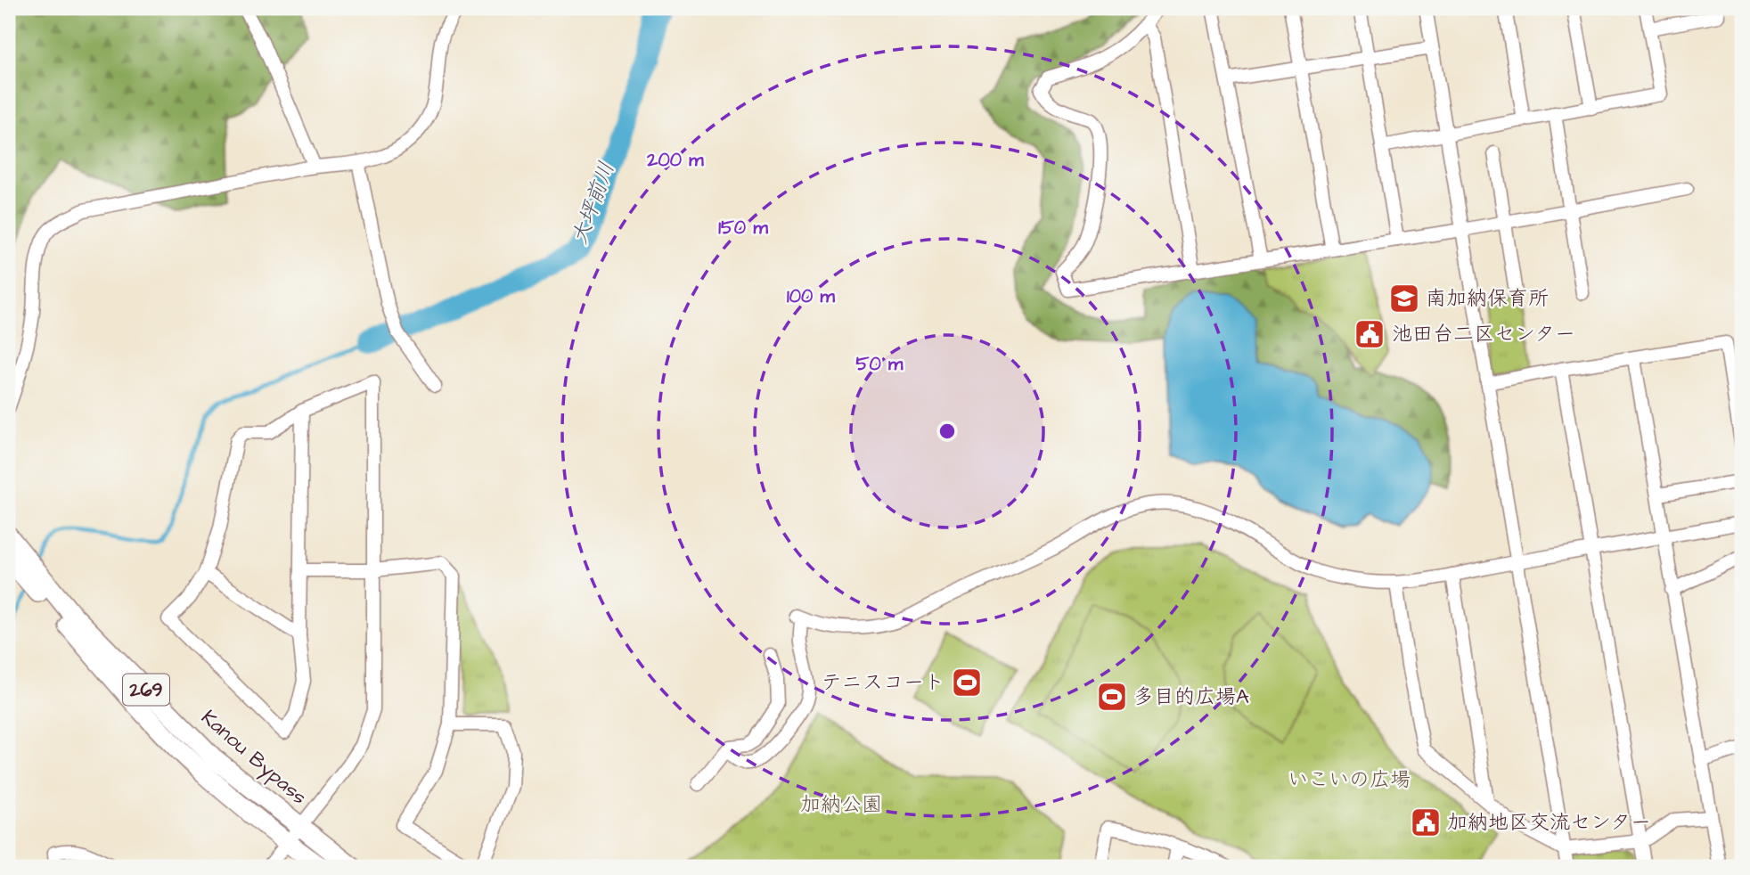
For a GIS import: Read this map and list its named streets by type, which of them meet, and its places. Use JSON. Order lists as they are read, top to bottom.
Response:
{
  "streets": {
    "highway": ["269", "Kanou Bypass"]
  },
  "water": ["大坪前川"],
  "parks": ["いこいの広場", "加納公園"],
  "places": {
    "school or university": ["南加納保育所"],
    "public building": ["池田台二区センター", "加納地区交流センター"],
    "sports": ["テニスコート", "多目的広場A"]
  },
  "rings": [
    "200 m",
    "150 m",
    "100 m",
    "50 m"
  ]
}
